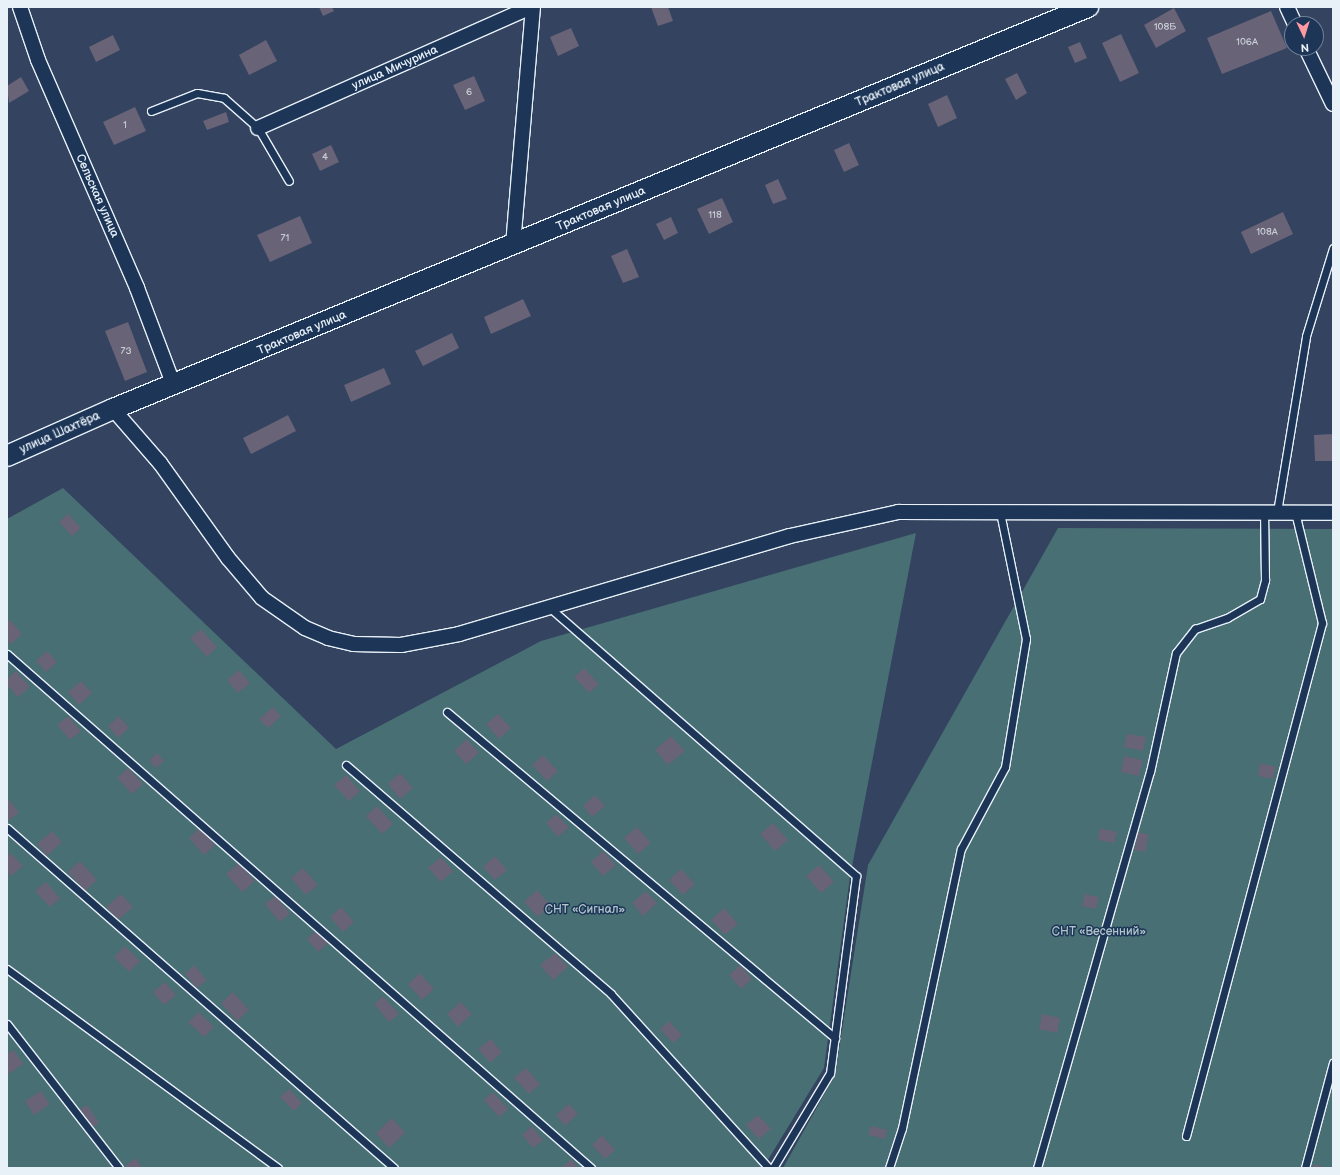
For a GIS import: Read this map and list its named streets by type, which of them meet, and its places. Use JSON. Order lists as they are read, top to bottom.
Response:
{
  "streets": {
    "main road": ["Трактовая улица", "улица Шахтёра"],
    "street": ["улица Мичурина", "Сельская улица"]
  },
  "crossings": [
    ["Трактовая улица", "Сельская улица"],
    ["Трактовая улица", "улица Шахтёра"]
  ],
  "parks": ["СНТ «Сигнал»", "СНТ «Весенний»"],
  "house_numbers": [
    "108Б",
    "106А",
    "6",
    "1",
    "4",
    "118",
    "108А",
    "71",
    "73"
  ],
  "north": "bottom"
}
